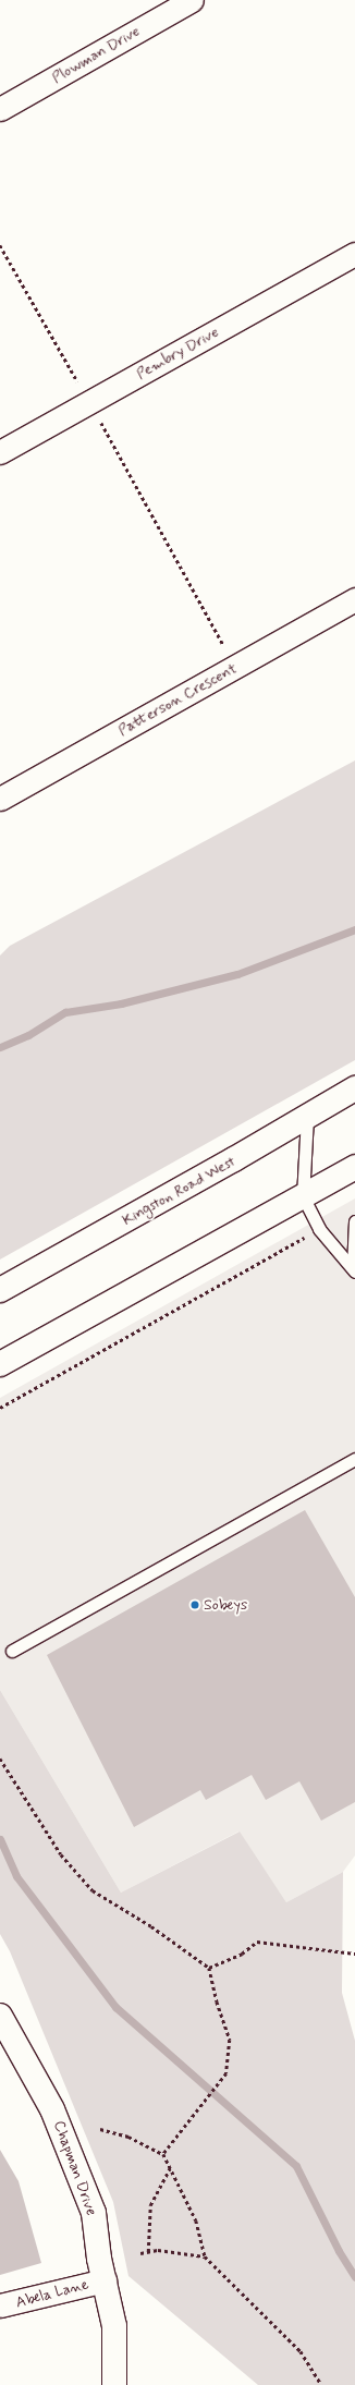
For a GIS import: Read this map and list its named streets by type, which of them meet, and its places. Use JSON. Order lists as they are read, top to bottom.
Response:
{
  "streets": {
    "main road": ["Kingston Road West", "Chapman Drive"],
    "street": [
      "Plowman Drive",
      "Pembry Drive",
      "Patterson Crescent",
      "Abela Lane"
    ]
  },
  "crossings": [
    ["Chapman Drive", "Abela Lane"]
  ],
  "places": ["Sobeys"]
}
